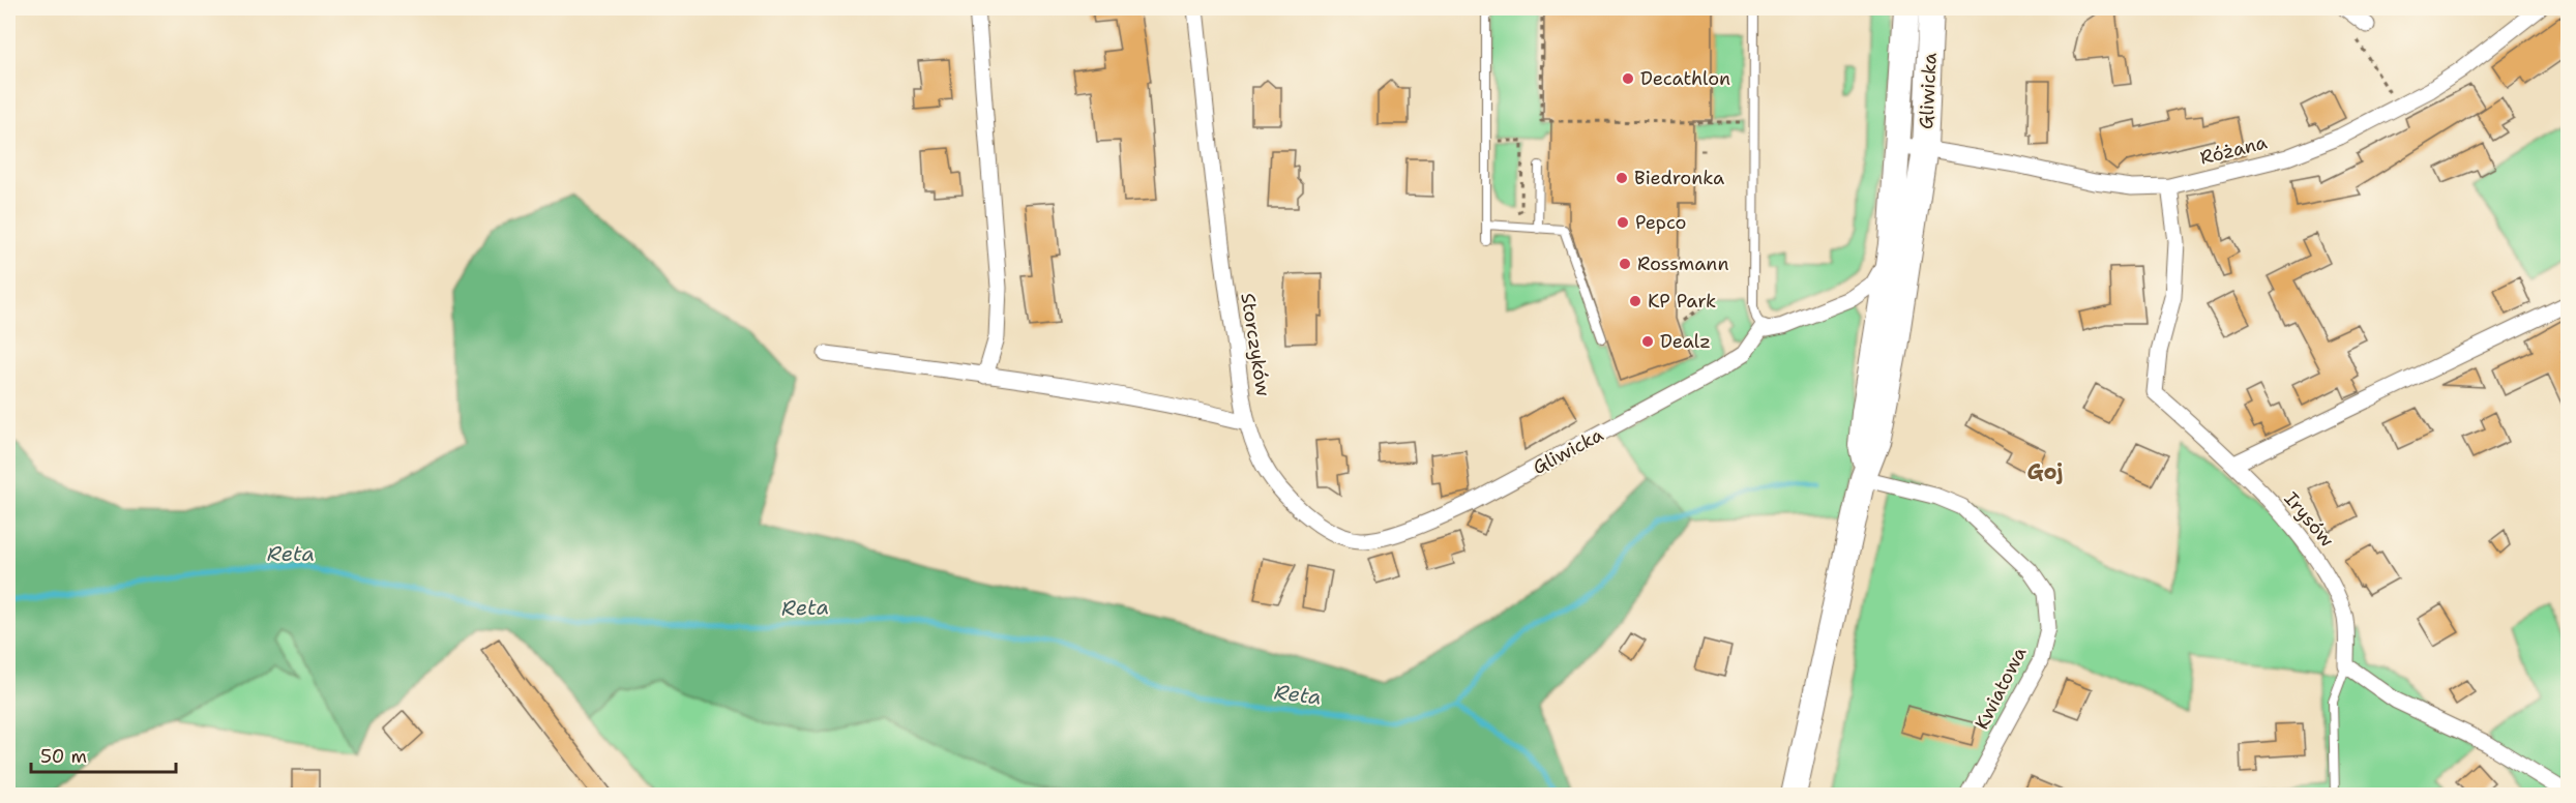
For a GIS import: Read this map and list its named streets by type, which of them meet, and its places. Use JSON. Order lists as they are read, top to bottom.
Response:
{
  "streets": {
    "main road": ["Gliwicka"],
    "street": [
      "Różana",
      "Storczyków",
      "Irysów",
      "Kwiatowa"
    ]
  },
  "crossings": [
    ["Gliwicka", "Różana"],
    ["Gliwicka", "Storczyków"],
    ["Gliwicka", "Kwiatowa"],
    ["Różana", "Irysów"]
  ],
  "districts": ["Goj"],
  "water": ["Reta"],
  "places": [
    "Decathlon",
    "Biedronka",
    "Pepco",
    "Rossmann",
    "KP Park",
    "Dealz"
  ],
  "scale_bar": "50 m"
}
